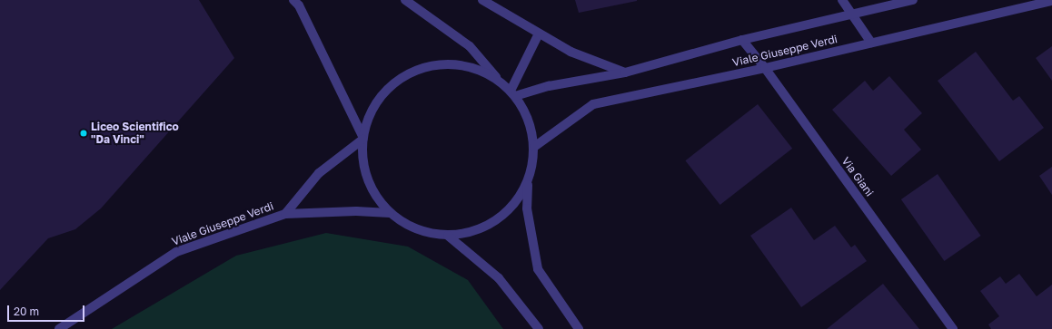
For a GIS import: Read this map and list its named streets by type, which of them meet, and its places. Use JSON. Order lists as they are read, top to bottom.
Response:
{
  "streets": {
    "street": ["Viale Giuseppe Verdi", "Via Giani"]
  },
  "crossings": [
    ["Viale Giuseppe Verdi", "Via Giani"]
  ],
  "places": ["Liceo Scientifico \"Da Vinci\""],
  "scale_bar": "20 m"
}
